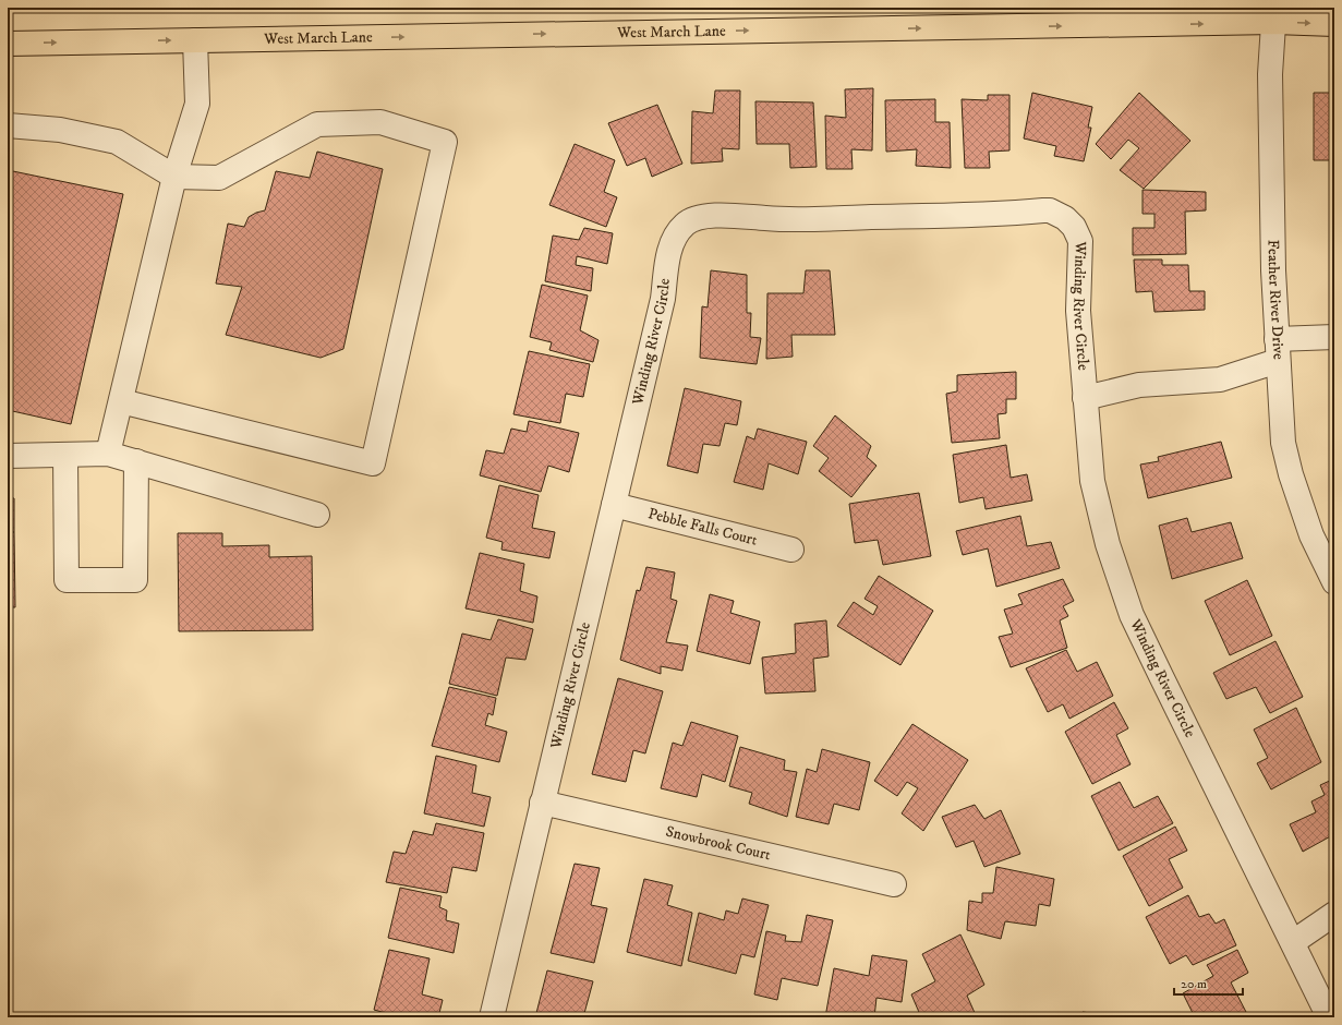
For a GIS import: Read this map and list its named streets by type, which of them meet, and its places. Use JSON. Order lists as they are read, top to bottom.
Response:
{
  "streets": {
    "main road": ["West March Lane"],
    "street": [
      "Feather River Drive",
      "Winding River Circle",
      "Pebble Falls Court",
      "Snowbrook Court"
    ]
  },
  "crossings": [
    ["West March Lane", "Feather River Drive"],
    ["Winding River Circle", "Pebble Falls Court"],
    ["Winding River Circle", "Snowbrook Court"]
  ],
  "one_way": ["West March Lane"],
  "scale_bar": "20 m"
}
